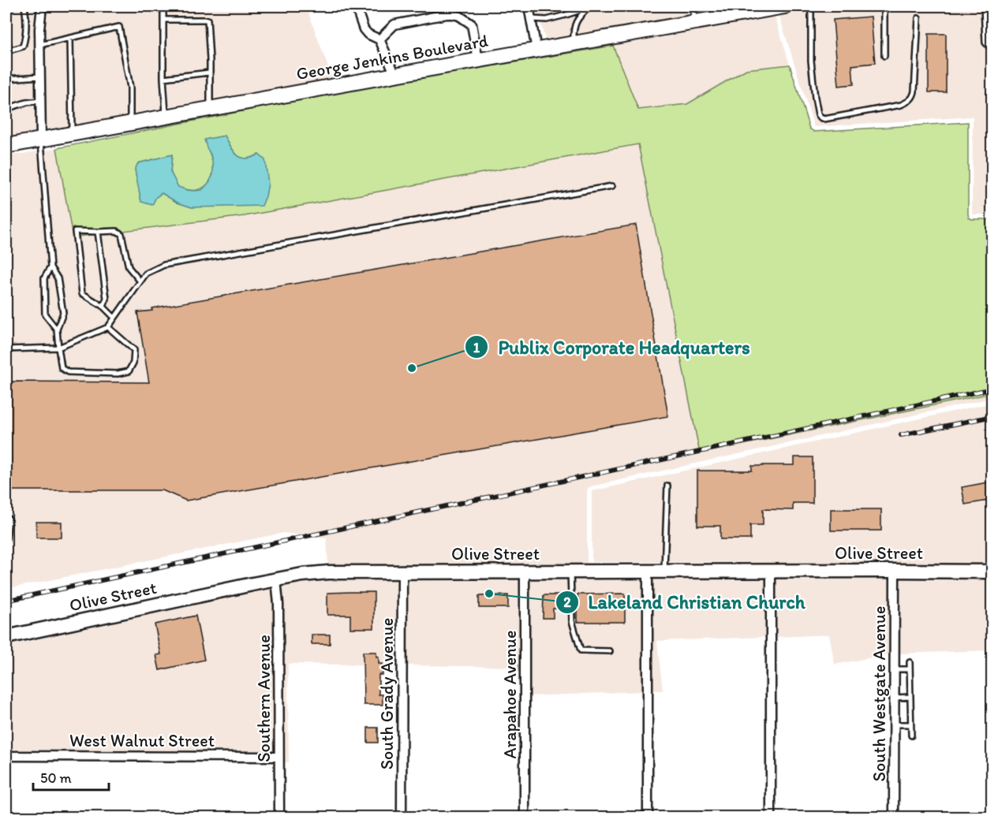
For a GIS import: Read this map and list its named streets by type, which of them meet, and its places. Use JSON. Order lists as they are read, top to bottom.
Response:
{
  "streets": {
    "main road": ["George Jenkins Boulevard", "Olive Street"],
    "street": [
      "South Grady Avenue",
      "South Westgate Avenue",
      "Arapahoe Avenue",
      "Southern Avenue",
      "West Walnut Street"
    ]
  },
  "crossings": [
    ["Olive Street", "South Grady Avenue"],
    ["Olive Street", "South Westgate Avenue"],
    ["Olive Street", "Arapahoe Avenue"],
    ["Olive Street", "Southern Avenue"],
    ["Southern Avenue", "West Walnut Street"]
  ],
  "places": ["Publix Corporate Headquarters", "Lakeland Christian Church"],
  "scale_bar": "50 m"
}
